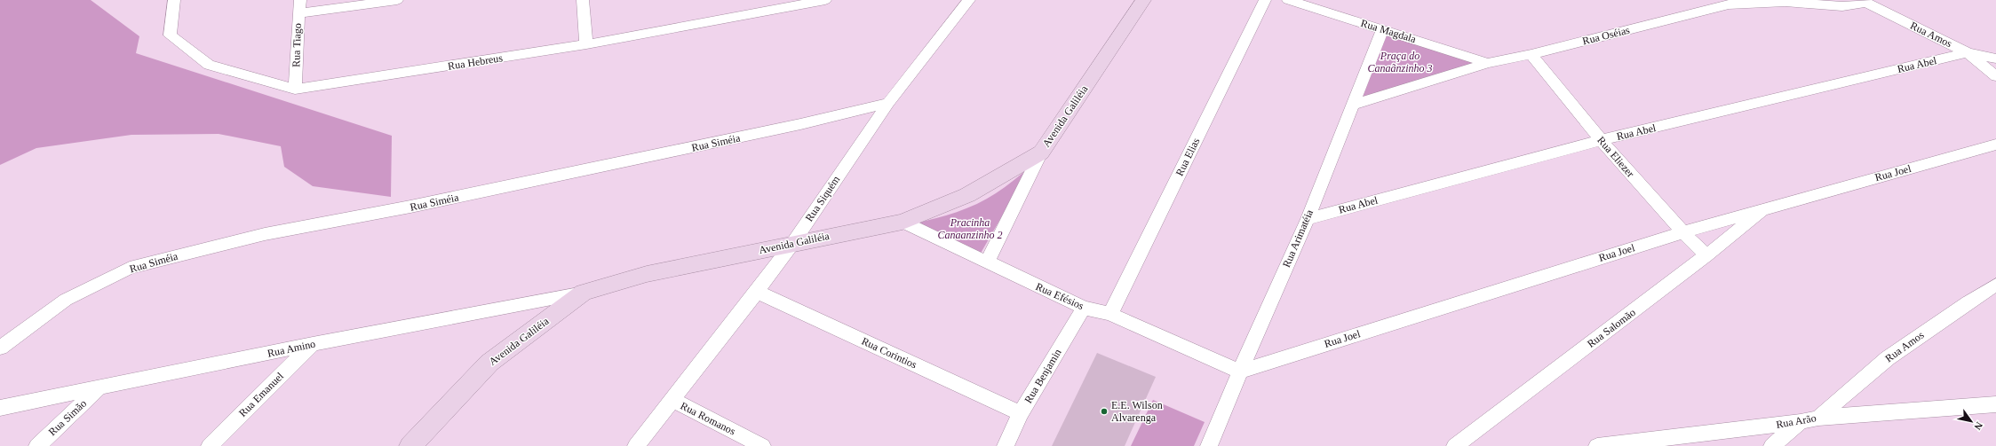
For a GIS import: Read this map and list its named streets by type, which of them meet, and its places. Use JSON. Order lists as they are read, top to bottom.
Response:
{
  "streets": {
    "main road": ["Avenida Galiléia"],
    "street": [
      "Rua Magdala",
      "Rua Amos",
      "Rua Oséias",
      "Rua Tiago",
      "Rua Hebreus",
      "Rua Abel",
      "Rua Siméia",
      "Rua Elias",
      "Rua Eliezer",
      "Rua Joel",
      "Rua Siquém",
      "Rua Arimatéia",
      "Rua Efésios",
      "Rua Salomão",
      "Rua Amino",
      "Rua Corintios",
      "Rua Benjamin",
      "Rua Emanuel",
      "Rua Simão",
      "Rua Romanos",
      "Rua Arão"
    ]
  },
  "crossings": [
    ["Rua Magdala", "Rua Oséias"],
    ["Rua Magdala", "Rua Arimatéia"],
    ["Rua Amos", "Rua Oséias"],
    ["Rua Amos", "Rua Abel"],
    ["Rua Amos", "Rua Arão"],
    ["Rua Oséias", "Rua Eliezer"],
    ["Rua Oséias", "Rua Arimatéia"],
    ["Rua Tiago", "Rua Hebreus"],
    ["Rua Abel", "Rua Eliezer"],
    ["Rua Abel", "Rua Arimatéia"],
    ["Avenida Galiléia", "Rua Siquém"],
    ["Avenida Galiléia", "Rua Efésios"],
    ["Avenida Galiléia", "Rua Amino"],
    ["Rua Siméia", "Rua Siquém"],
    ["Rua Elias", "Rua Efésios"],
    ["Rua Eliezer", "Rua Joel"],
    ["Rua Eliezer", "Rua Salomão"],
    ["Rua Joel", "Rua Arimatéia"],
    ["Rua Joel", "Rua Efésios"],
    ["Rua Joel", "Rua Salomão"],
    ["Rua Siquém", "Rua Corintios"],
    ["Rua Siquém", "Rua Romanos"],
    ["Rua Arimatéia", "Rua Efésios"],
    ["Rua Efésios", "Rua Benjamin"],
    ["Rua Amino", "Rua Emanuel"],
    ["Rua Amino", "Rua Simão"],
    ["Rua Corintios", "Rua Benjamin"]
  ],
  "parks": ["Praça do Canaãnzinho 3", "Pracinha Canaanzinho 2"],
  "places": ["E.E. Wilson Alvarenga"],
  "north": "bottom right"
}
